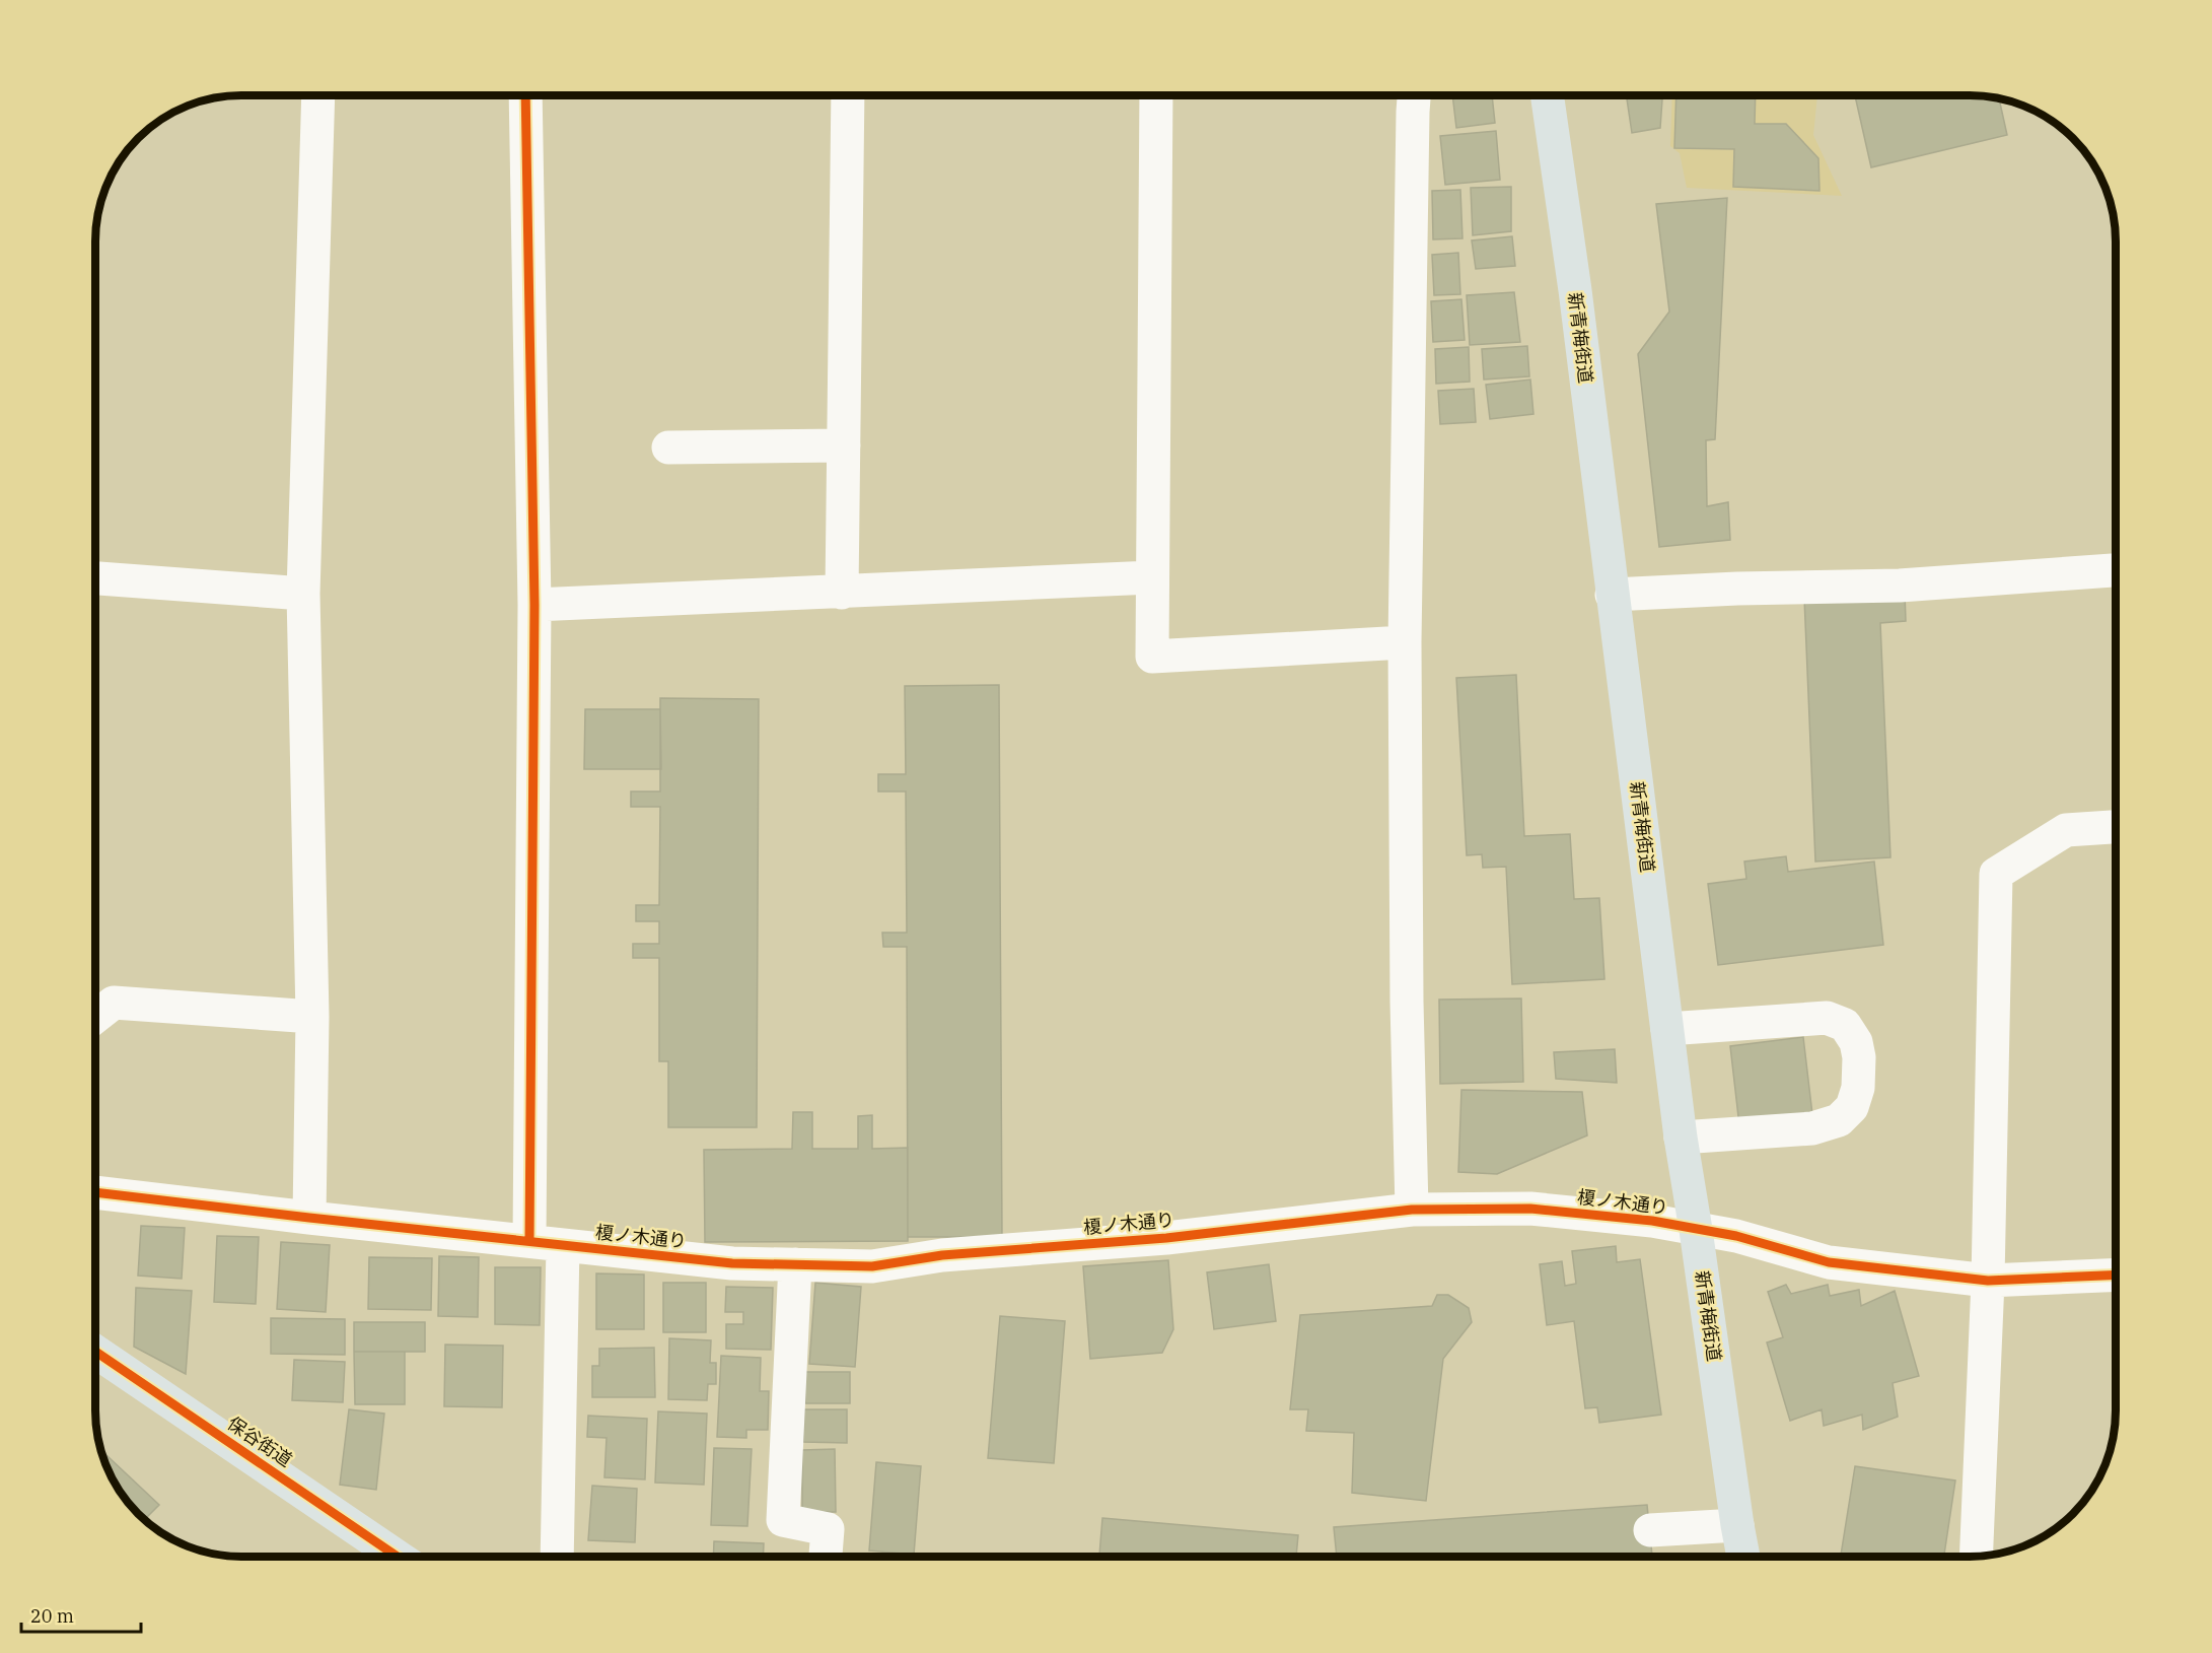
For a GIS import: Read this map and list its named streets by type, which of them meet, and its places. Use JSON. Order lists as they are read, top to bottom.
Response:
{
  "streets": {
    "main road": ["新青梅街道", "保谷街道"],
    "street": ["榎ノ木通り"]
  },
  "crossings": [
    ["新青梅街道", "榎ノ木通り"]
  ],
  "scale_bar": "20 m"
}
